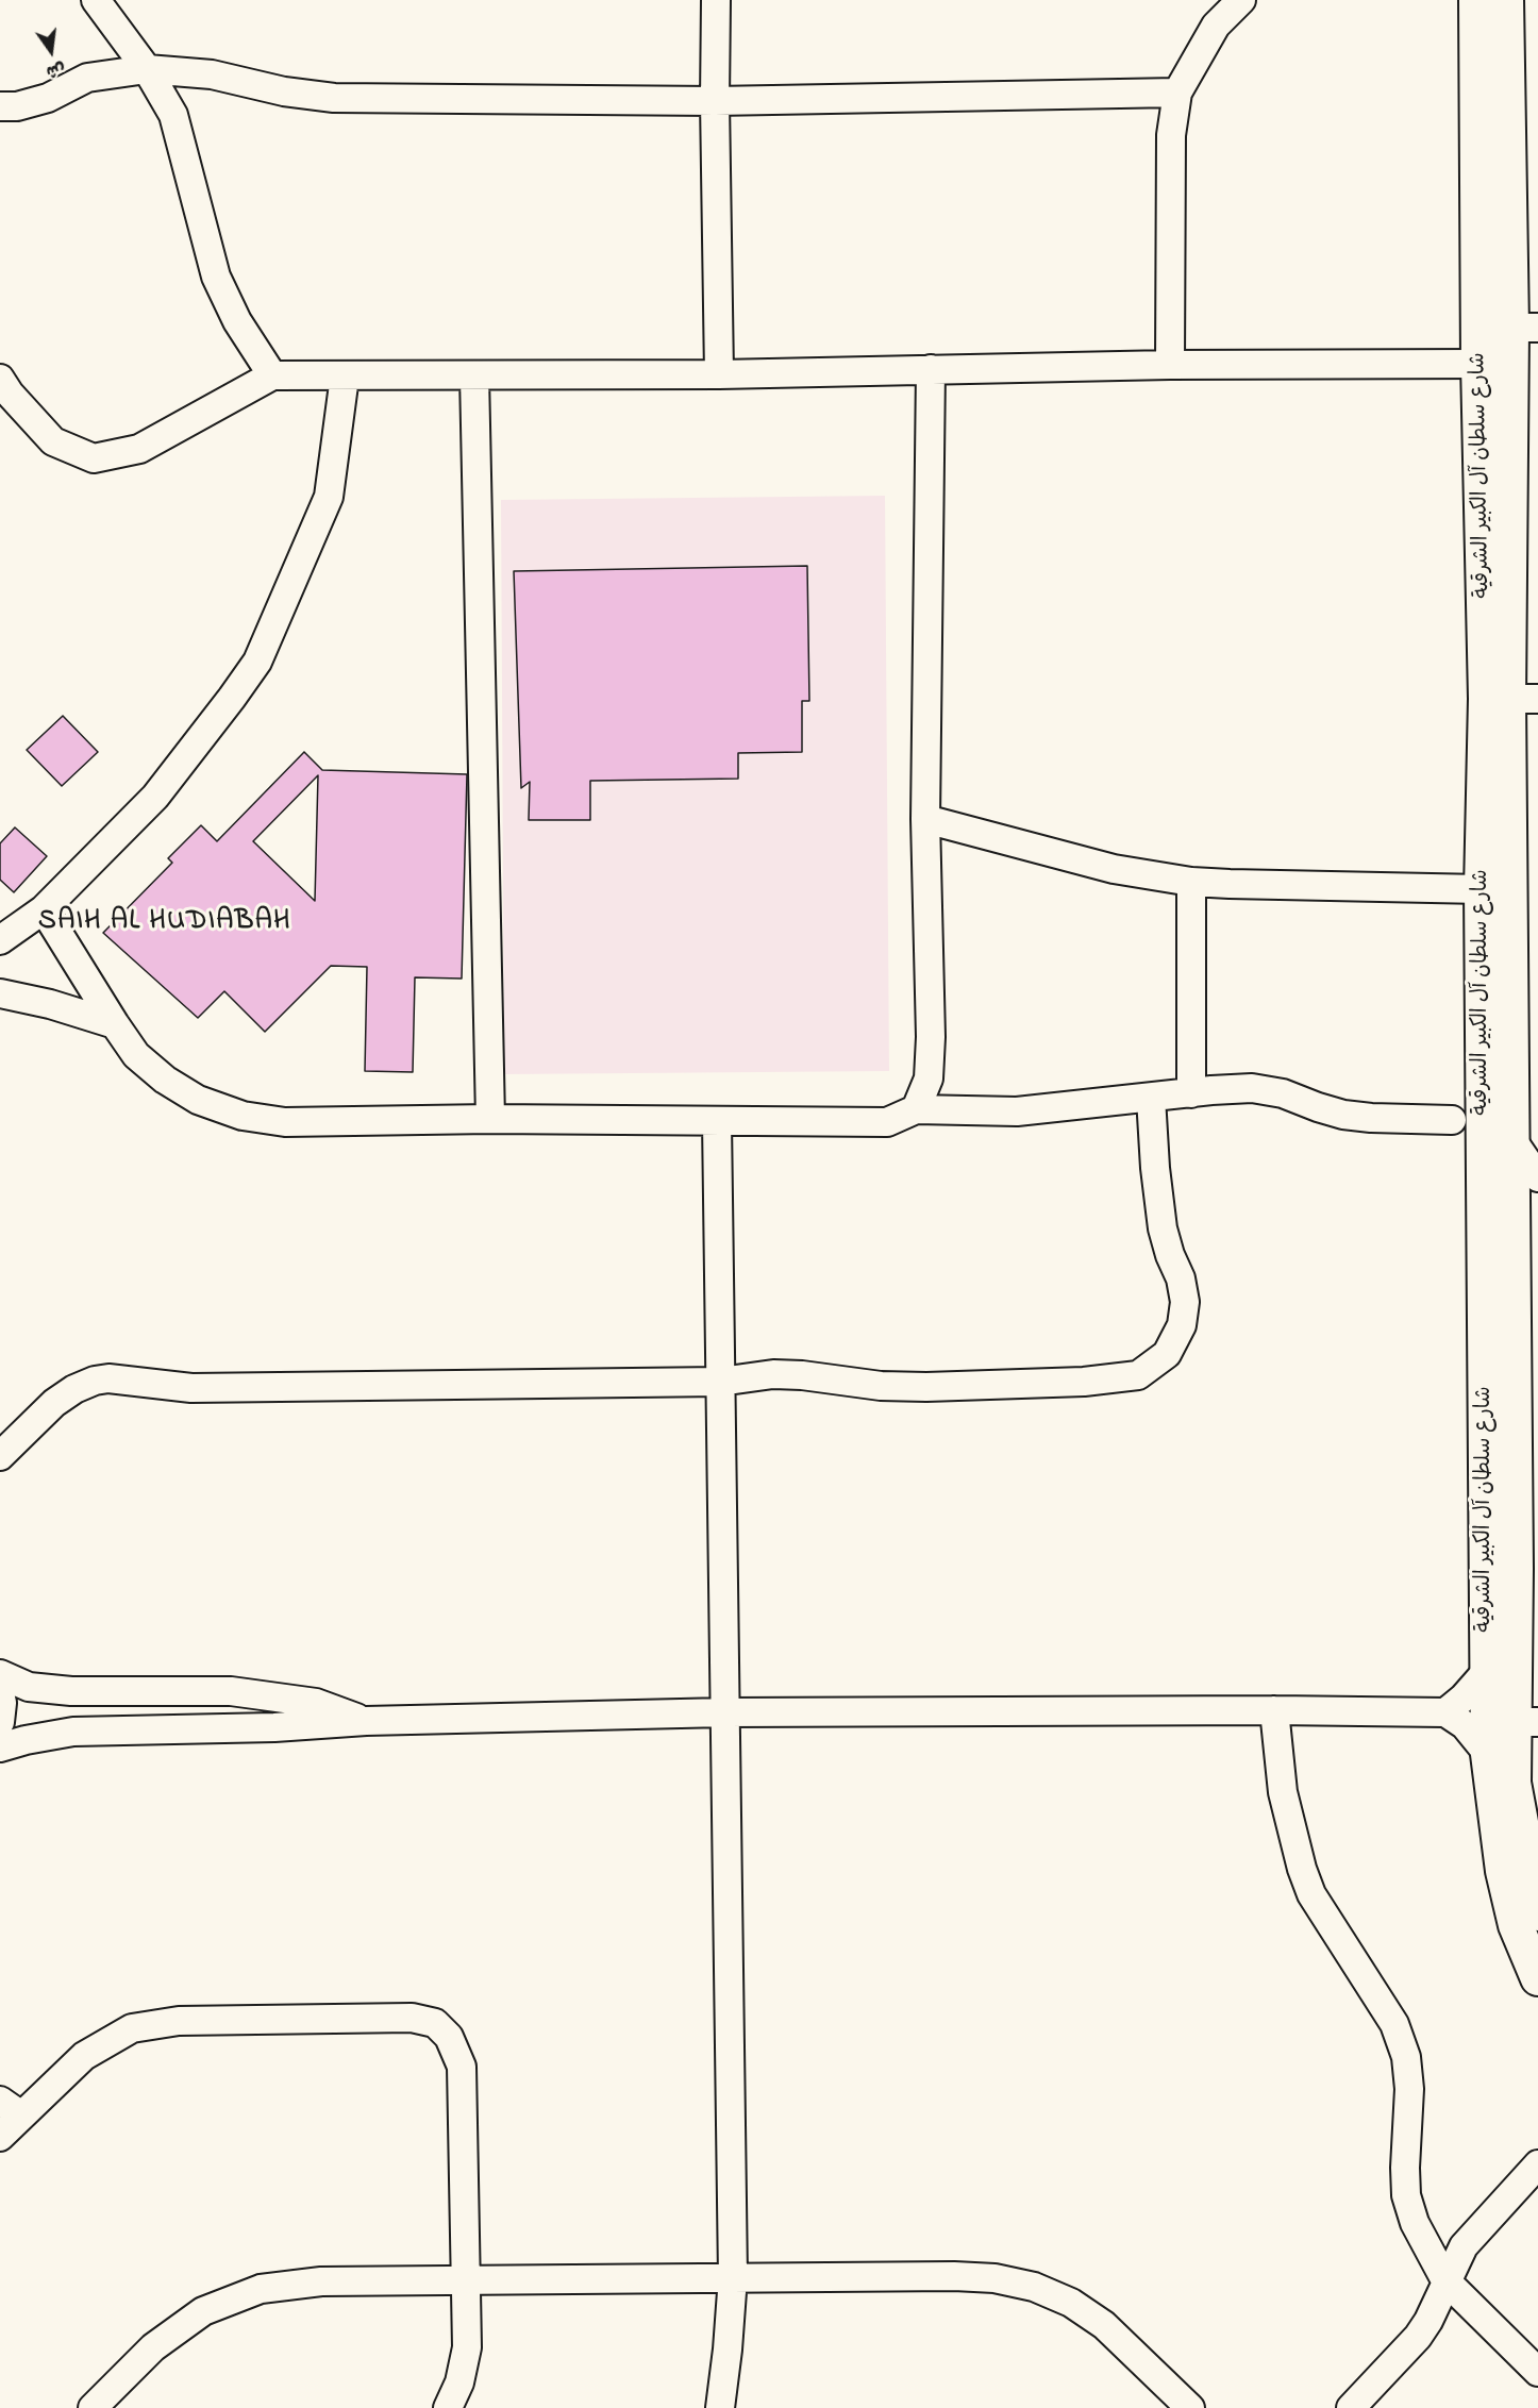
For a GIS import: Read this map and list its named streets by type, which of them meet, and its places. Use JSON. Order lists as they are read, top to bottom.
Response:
{
  "streets": {
    "main road": ["شارع سلطان آل الكبير الشرقية"]
  },
  "districts": ["SAIH AL HUDIABAH"],
  "north": "bottom"
}
